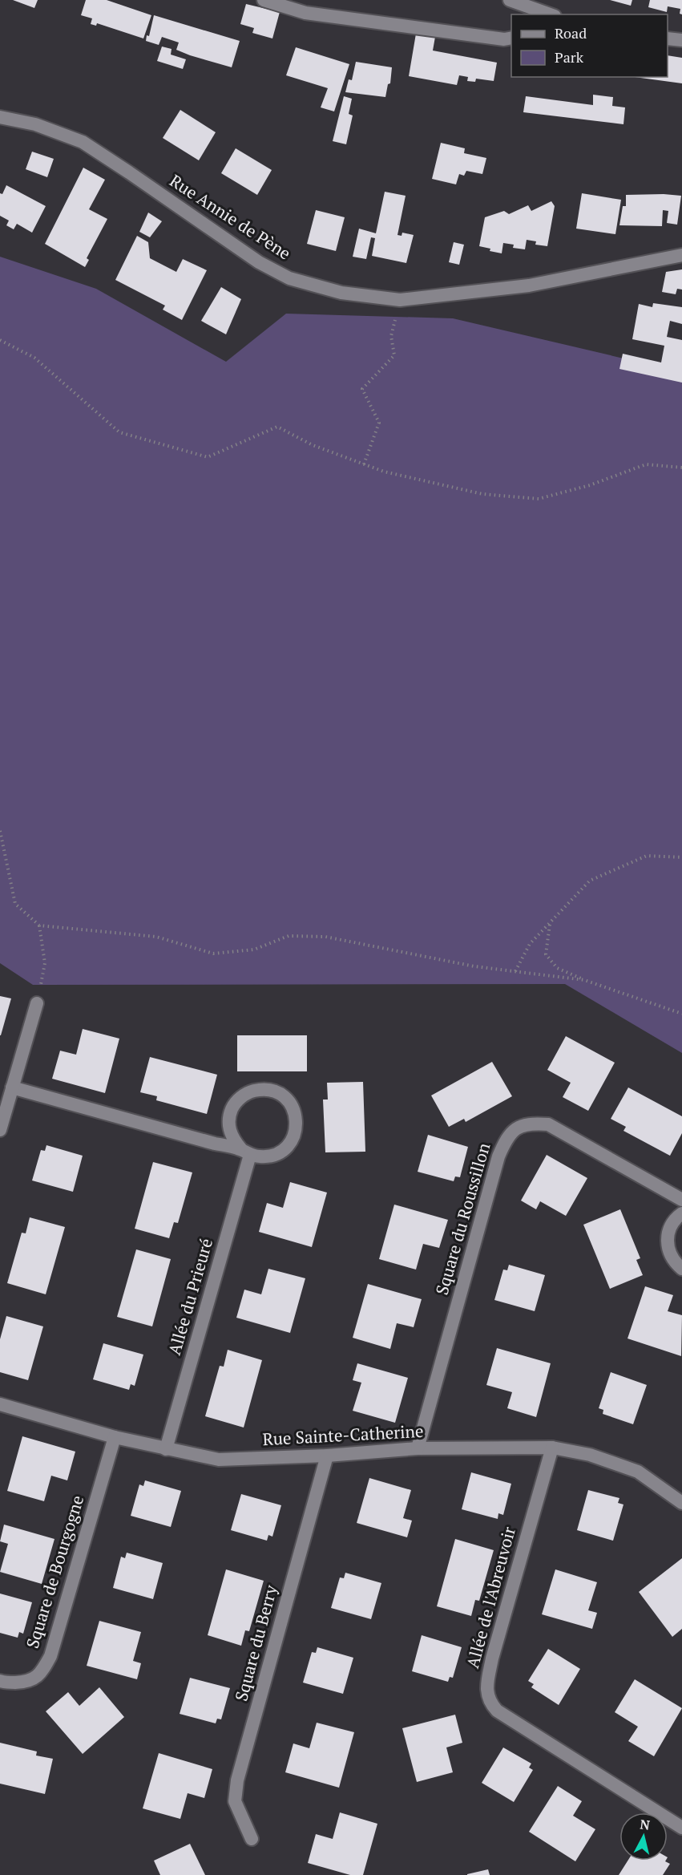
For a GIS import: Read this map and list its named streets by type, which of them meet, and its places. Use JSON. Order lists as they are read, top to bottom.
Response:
{
  "streets": {
    "street": [
      "Rue Annie de Pène",
      "Square du Roussillon",
      "Allée du Prieuré",
      "Rue Sainte-Catherine",
      "Square de Bourgogne",
      "Allée de l'Abreuvoir",
      "Square du Berry"
    ]
  },
  "crossings": [
    ["Square du Roussillon", "Rue Sainte-Catherine"],
    ["Allée du Prieuré", "Rue Sainte-Catherine"],
    ["Rue Sainte-Catherine", "Square de Bourgogne"],
    ["Rue Sainte-Catherine", "Allée de l'Abreuvoir"],
    ["Rue Sainte-Catherine", "Square du Berry"]
  ],
  "legend": ["Road", "Park"],
  "north": "top"
}
